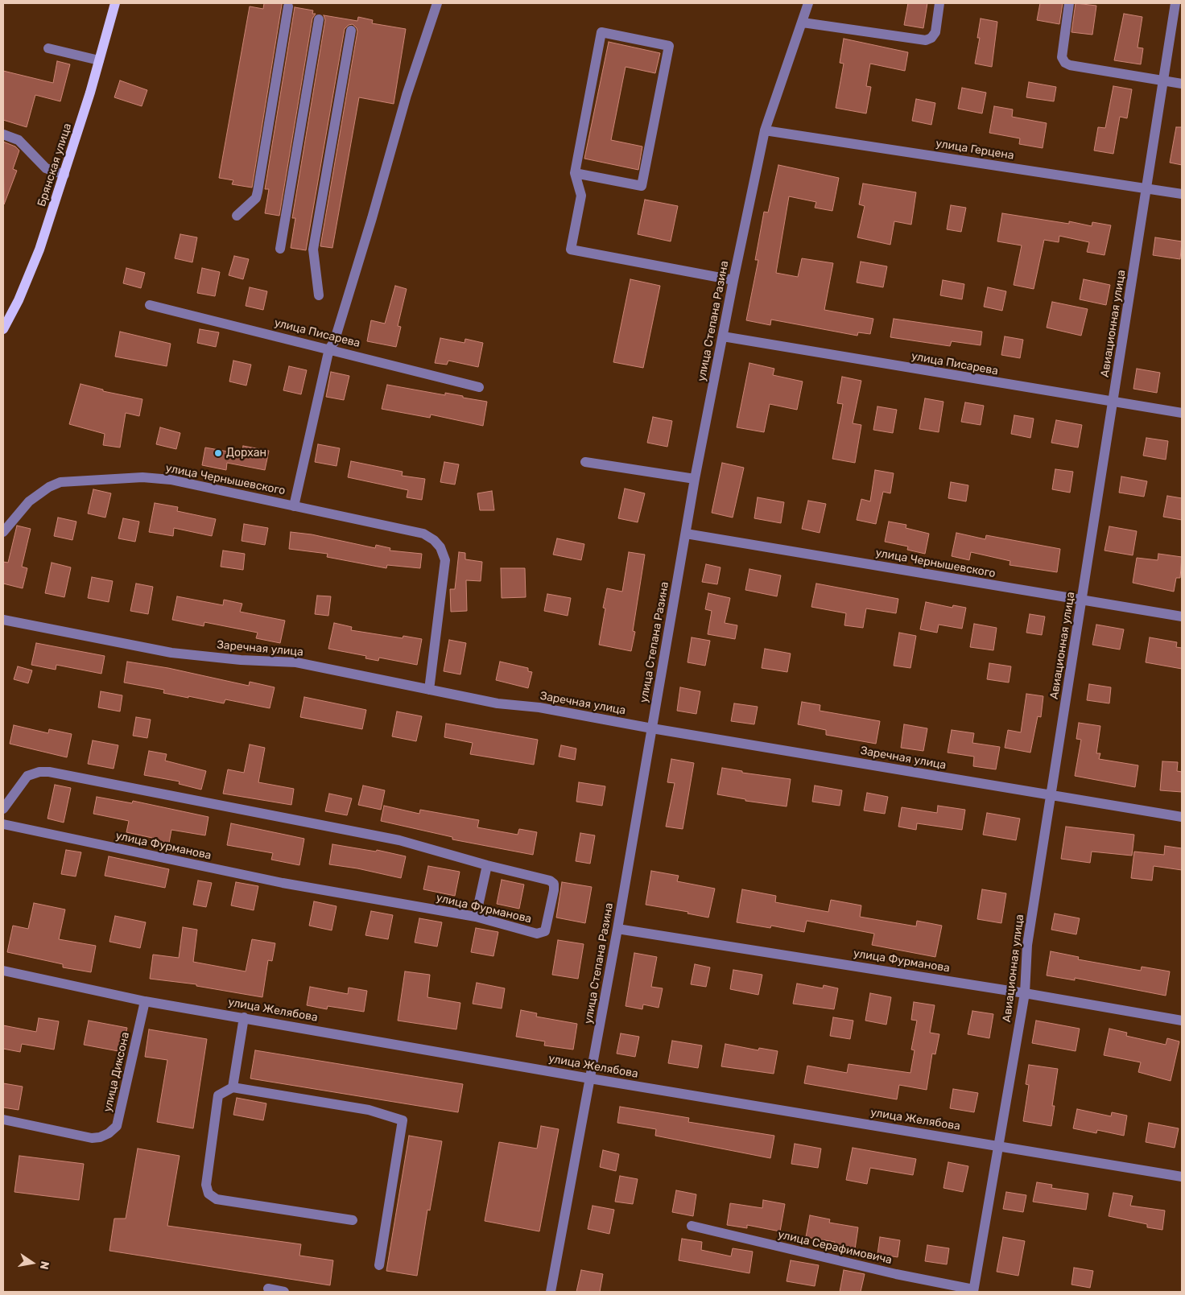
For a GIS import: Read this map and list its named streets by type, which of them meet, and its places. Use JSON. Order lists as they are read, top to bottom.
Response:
{
  "streets": {
    "main road": ["Брянская улица"],
    "street": [
      "улица Герцена",
      "улица Степана Разина",
      "Авиационная улица",
      "улица Писарева",
      "улица Чернышевского",
      "Заречная улица",
      "улица Фурманова",
      "улица Желябова",
      "улица Диксона",
      "улица Серафимовича"
    ]
  },
  "crossings": [
    ["улица Герцена", "улица Степана Разина"],
    ["улица Герцена", "Авиационная улица"],
    ["улица Степана Разина", "улица Писарева"],
    ["улица Степана Разина", "улица Чернышевского"],
    ["улица Степана Разина", "Заречная улица"],
    ["улица Степана Разина", "улица Фурманова"],
    ["улица Степана Разина", "улица Желябова"],
    ["Авиационная улица", "улица Писарева"],
    ["Авиационная улица", "улица Чернышевского"],
    ["Авиационная улица", "Заречная улица"],
    ["Авиационная улица", "улица Фурманова"],
    ["Авиационная улица", "улица Желябова"],
    ["Авиационная улица", "улица Серафимовича"],
    ["улица Чернышевского", "Заречная улица"],
    ["улица Желябова", "улица Диксона"]
  ],
  "places": ["Дорхан"],
  "north": "right"
}
